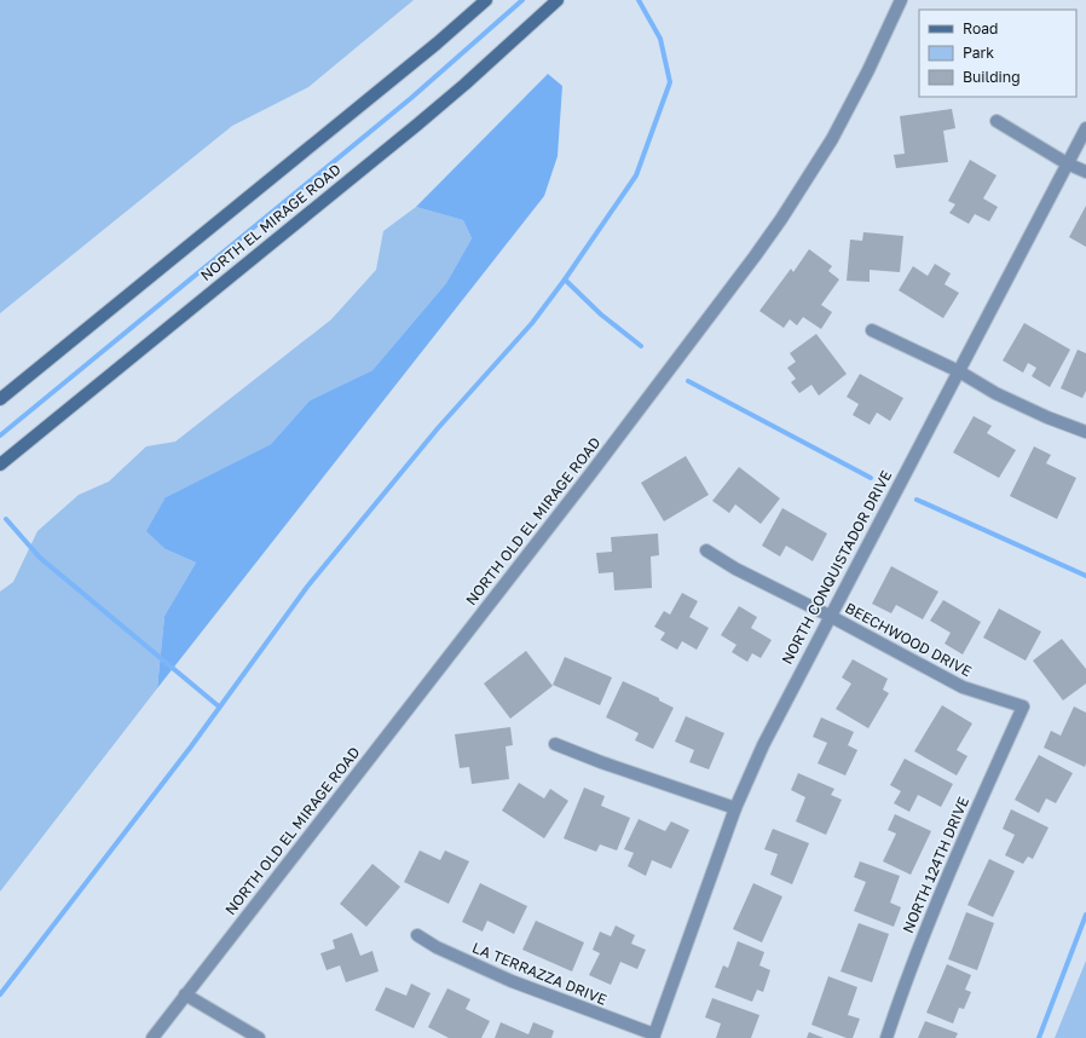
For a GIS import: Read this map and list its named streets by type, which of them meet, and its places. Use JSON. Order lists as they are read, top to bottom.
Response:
{
  "streets": {
    "main road": ["NORTH EL MIRAGE ROAD"],
    "street": [
      "NORTH OLD EL MIRAGE ROAD",
      "NORTH CONQUISTADOR DRIVE",
      "BEECHWOOD DRIVE",
      "NORTH 124TH DRIVE",
      "LA TERRAZZA DRIVE"
    ]
  },
  "crossings": [
    ["NORTH CONQUISTADOR DRIVE", "BEECHWOOD DRIVE"],
    ["NORTH CONQUISTADOR DRIVE", "LA TERRAZZA DRIVE"],
    ["BEECHWOOD DRIVE", "NORTH 124TH DRIVE"]
  ],
  "legend": ["Road", "Park", "Building"]
}
